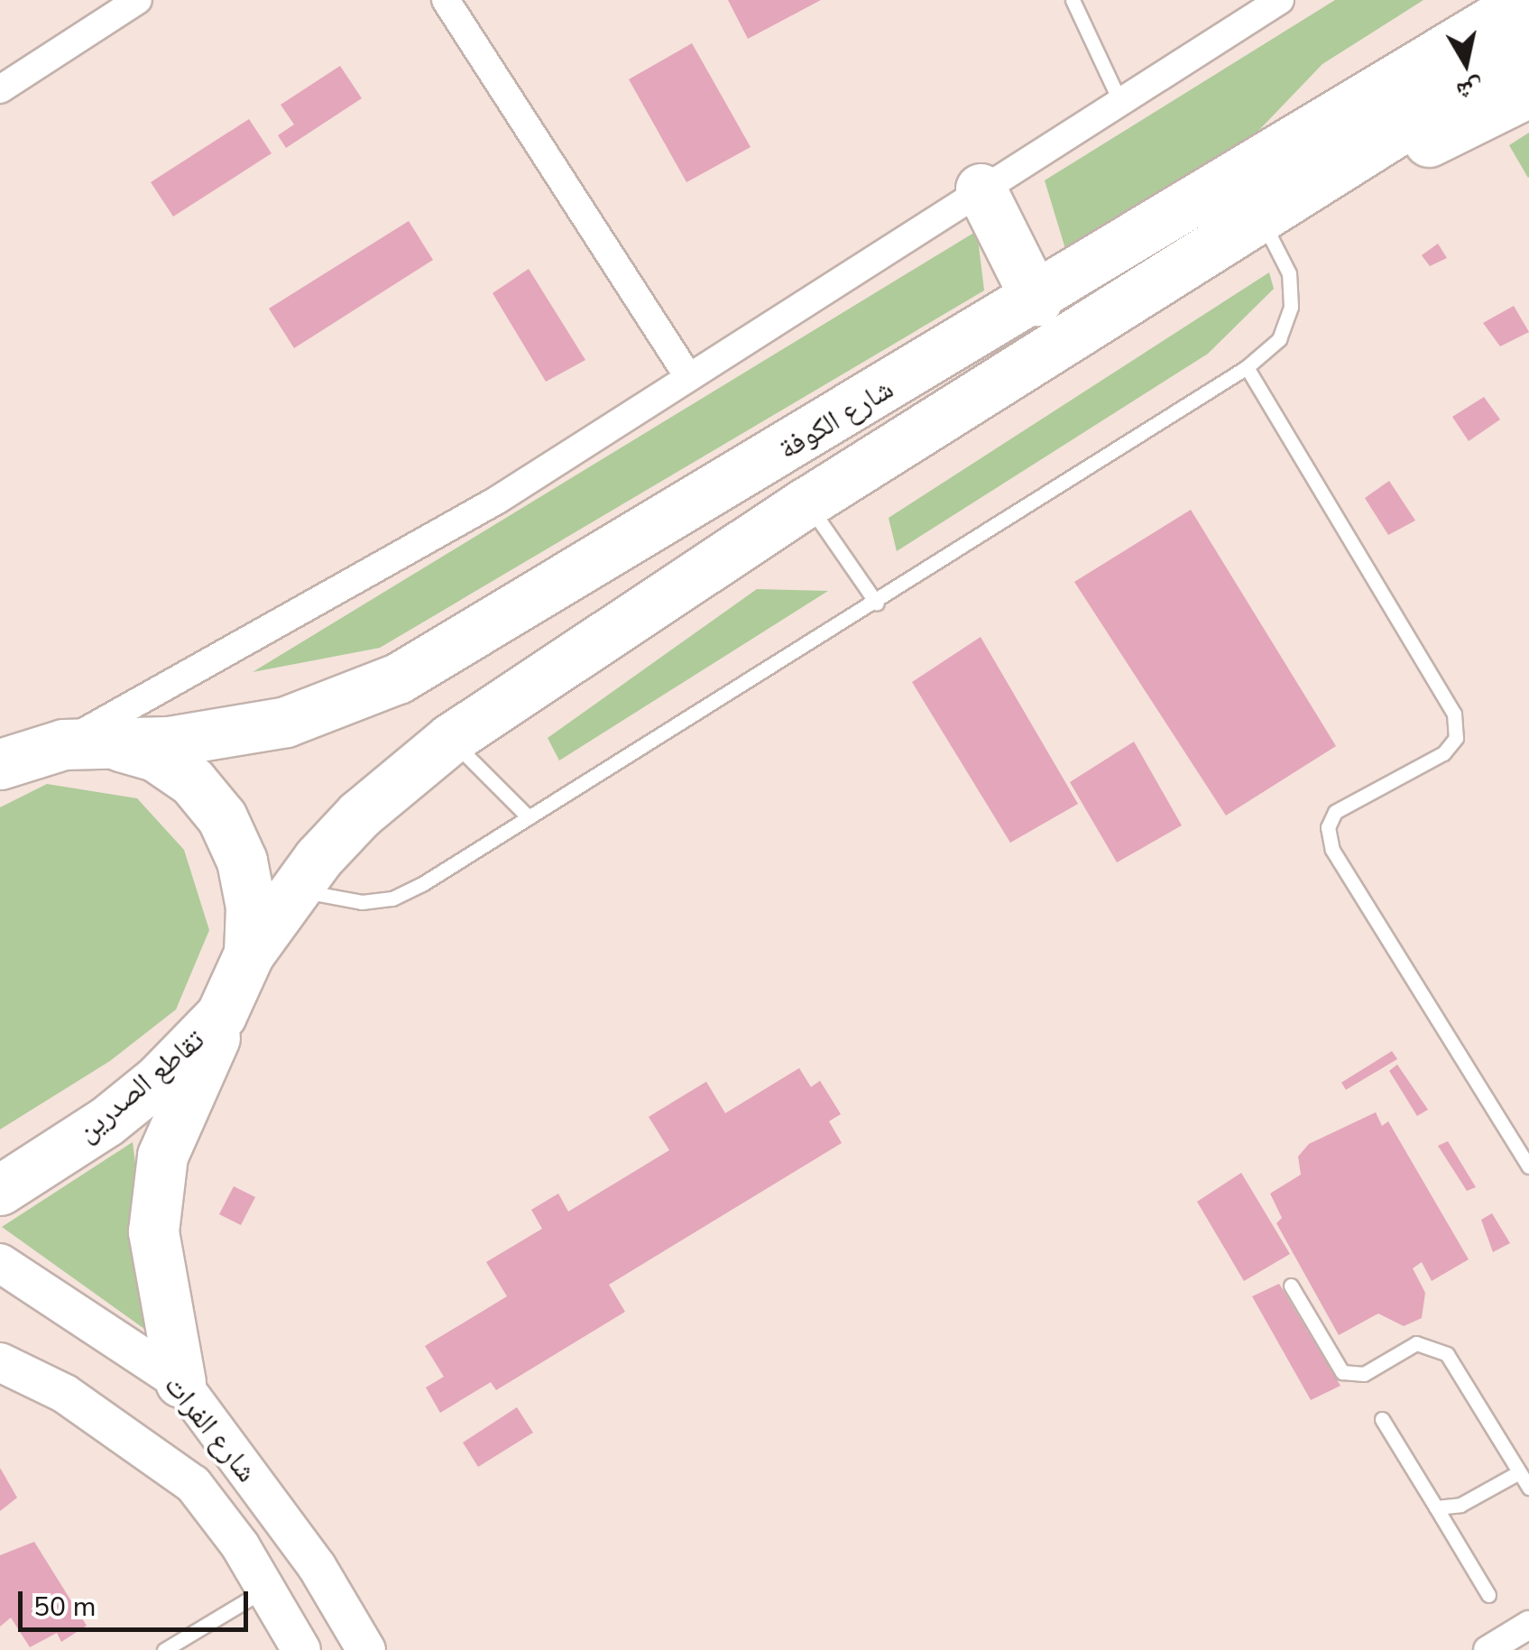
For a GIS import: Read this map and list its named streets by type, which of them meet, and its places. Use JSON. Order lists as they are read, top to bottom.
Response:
{
  "streets": {
    "highway": ["شارع الكوفة", "تقاطع الصدرين"],
    "main road": ["شارع الفرات"]
  },
  "crossings": [
    ["شارع الكوفة", "تقاطع الصدرين"]
  ],
  "scale_bar": "50 m",
  "north": "bottom"
}
